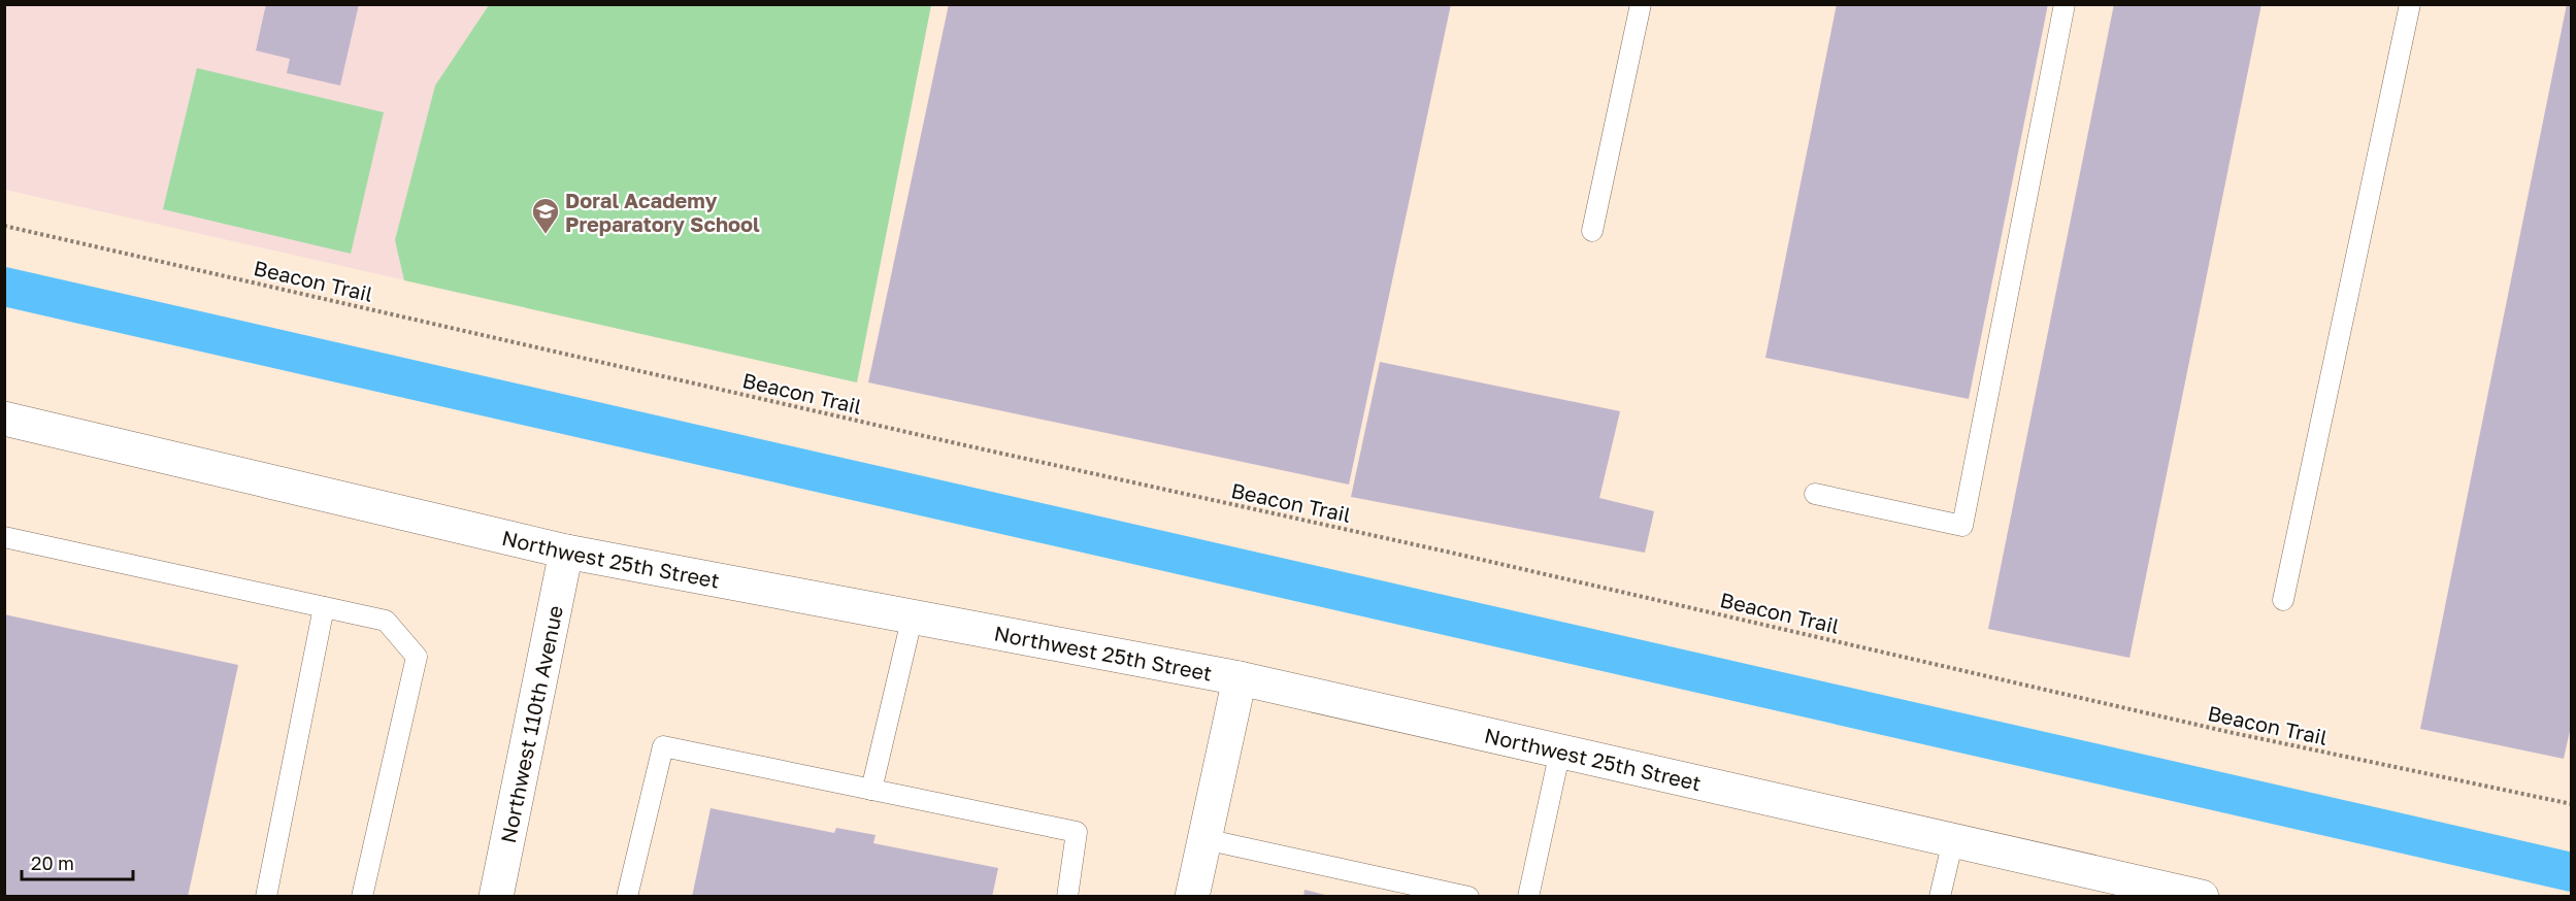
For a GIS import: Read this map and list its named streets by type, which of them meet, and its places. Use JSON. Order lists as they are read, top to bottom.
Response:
{
  "streets": {
    "main road": ["Northwest 25th Street", "Northwest 110th Avenue"],
    "path": ["Beacon Trail"]
  },
  "crossings": [
    ["Northwest 25th Street", "Northwest 110th Avenue"]
  ],
  "places": {
    "school or university": ["Doral Academy Preparatory School"]
  },
  "scale_bar": "20 m"
}
